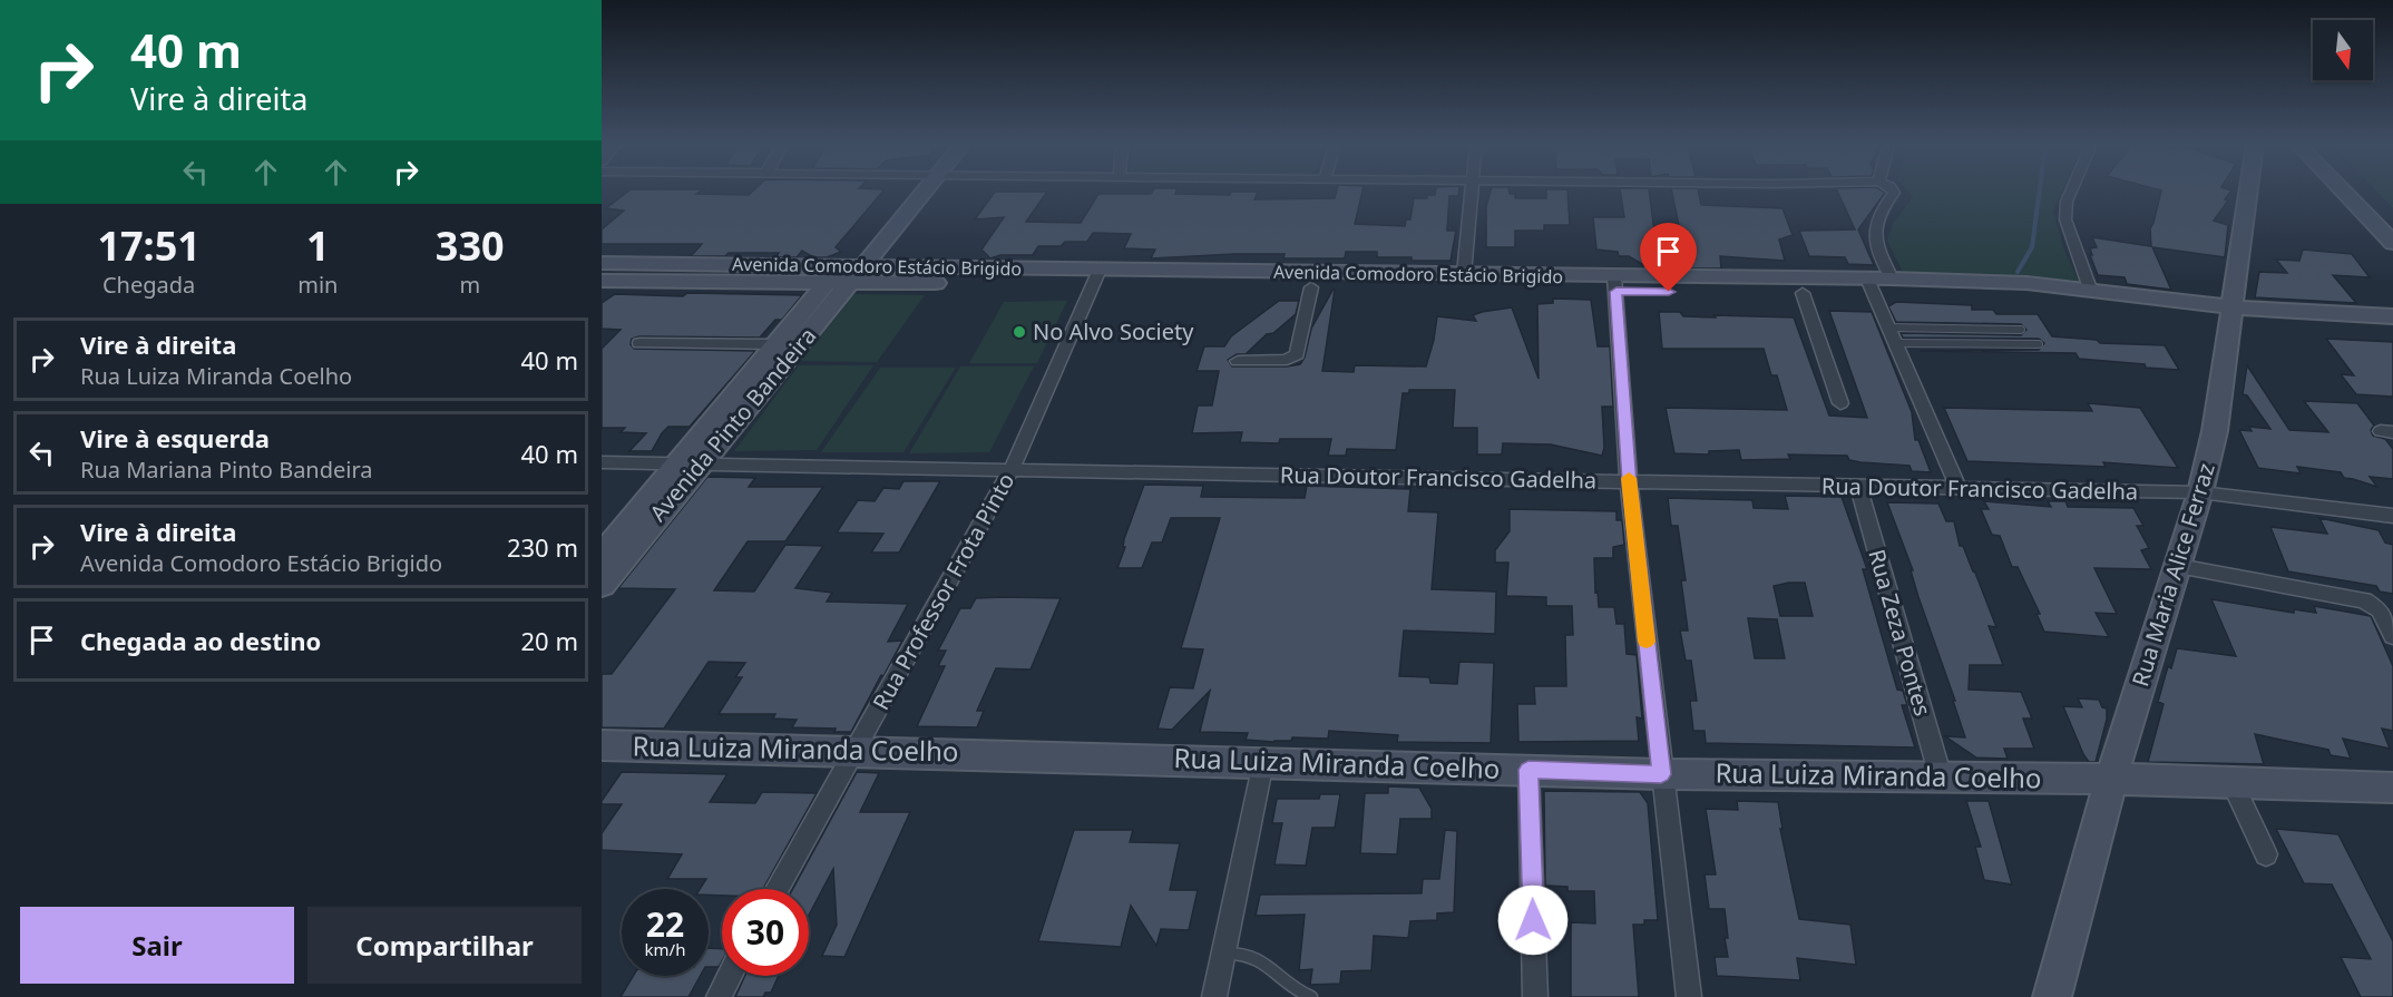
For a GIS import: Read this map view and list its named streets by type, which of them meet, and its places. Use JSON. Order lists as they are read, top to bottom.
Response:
{
  "streets": {
    "main road": [
      "Avenida Comodoro Estácio Brigido",
      "Avenida Pinto Bandeira",
      "Rua Maria Alice Ferraz",
      "Rua Luiza Miranda Coelho"
    ],
    "street": ["Rua Doutor Francisco Gadelha", "Rua Professor Frota Pinto", "Rua Zeza Pontes"]
  },
  "crossings": [
    ["Avenida Comodoro Estácio Brigido", "Avenida Pinto Bandeira"],
    ["Avenida Comodoro Estácio Brigido", "Rua Maria Alice Ferraz"],
    ["Avenida Comodoro Estácio Brigido", "Rua Professor Frota Pinto"],
    ["Avenida Pinto Bandeira", "Rua Doutor Francisco Gadelha"],
    ["Rua Doutor Francisco Gadelha", "Rua Maria Alice Ferraz"],
    ["Rua Doutor Francisco Gadelha", "Rua Professor Frota Pinto"],
    ["Rua Doutor Francisco Gadelha", "Rua Zeza Pontes"],
    ["Rua Maria Alice Ferraz", "Rua Luiza Miranda Coelho"],
    ["Rua Professor Frota Pinto", "Rua Luiza Miranda Coelho"],
    ["Rua Zeza Pontes", "Rua Luiza Miranda Coelho"]
  ],
  "places": ["No Alvo Society"],
  "north": "bottom",
  "page": {
    "turn": ["40 m", "Vire à direita"],
    "eta": [
      "17:51",
      "Chegada",
      "1",
      "min",
      "330",
      "m"
    ],
    "list": [
      {
        "name": "Vire à direita",
        "note": "Rua Luiza Miranda Coelho",
        "value": "40 m"
      },
      {
        "name": "Vire à esquerda",
        "note": "Rua Mariana Pinto Bandeira",
        "value": "40 m"
      },
      {
        "name": "Vire à direita",
        "note": "Avenida Comodoro Estácio Brigido",
        "value": "230 m"
      },
      {
        "name": "Chegada ao destino",
        "value": "20 m"
      }
    ],
    "speed": "22 km/h",
    "limit": "30",
    "buttons": ["Sair", "Compartilhar"]
  }
}
